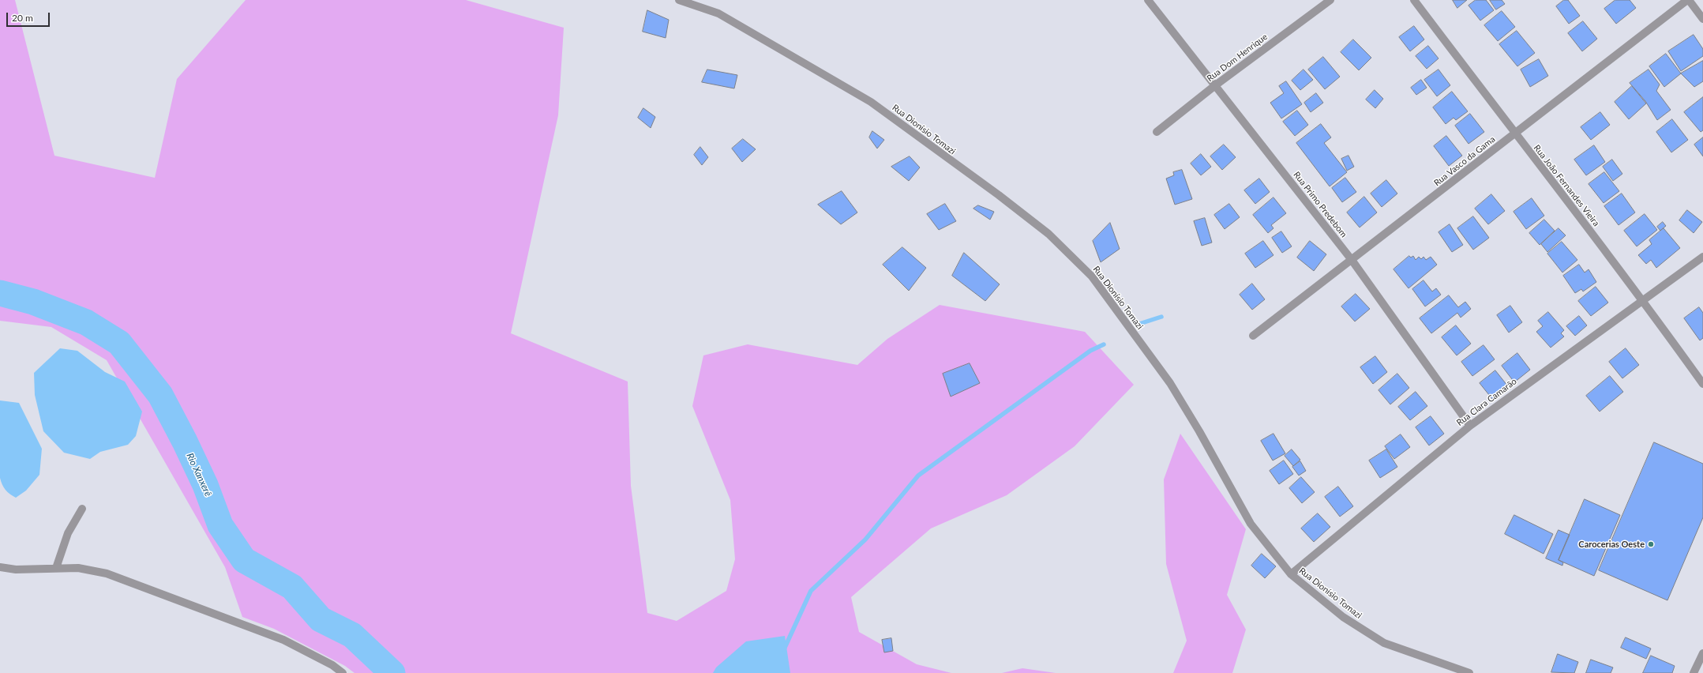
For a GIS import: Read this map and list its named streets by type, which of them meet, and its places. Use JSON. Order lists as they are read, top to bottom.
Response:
{
  "streets": {
    "street": [
      "Rua Dom Henrique",
      "Rua Dionísio Tomazi",
      "Rua Vasco da Gama",
      "Rua João Fernandes Vieira",
      "Rua Primo Predebom",
      "Rua Clara Camarão"
    ]
  },
  "crossings": [
    ["Rua Dom Henrique", "Rua Primo Predebom"],
    ["Rua Dionísio Tomazi", "Rua Clara Camarão"],
    ["Rua Vasco da Gama", "Rua João Fernandes Vieira"],
    ["Rua Vasco da Gama", "Rua Primo Predebom"],
    ["Rua João Fernandes Vieira", "Rua Clara Camarão"],
    ["Rua Primo Predebom", "Rua Clara Camarão"]
  ],
  "water": ["Rio Xanxerê"],
  "places": ["Carocerias Oeste"],
  "scale_bar": "20 m"
}
